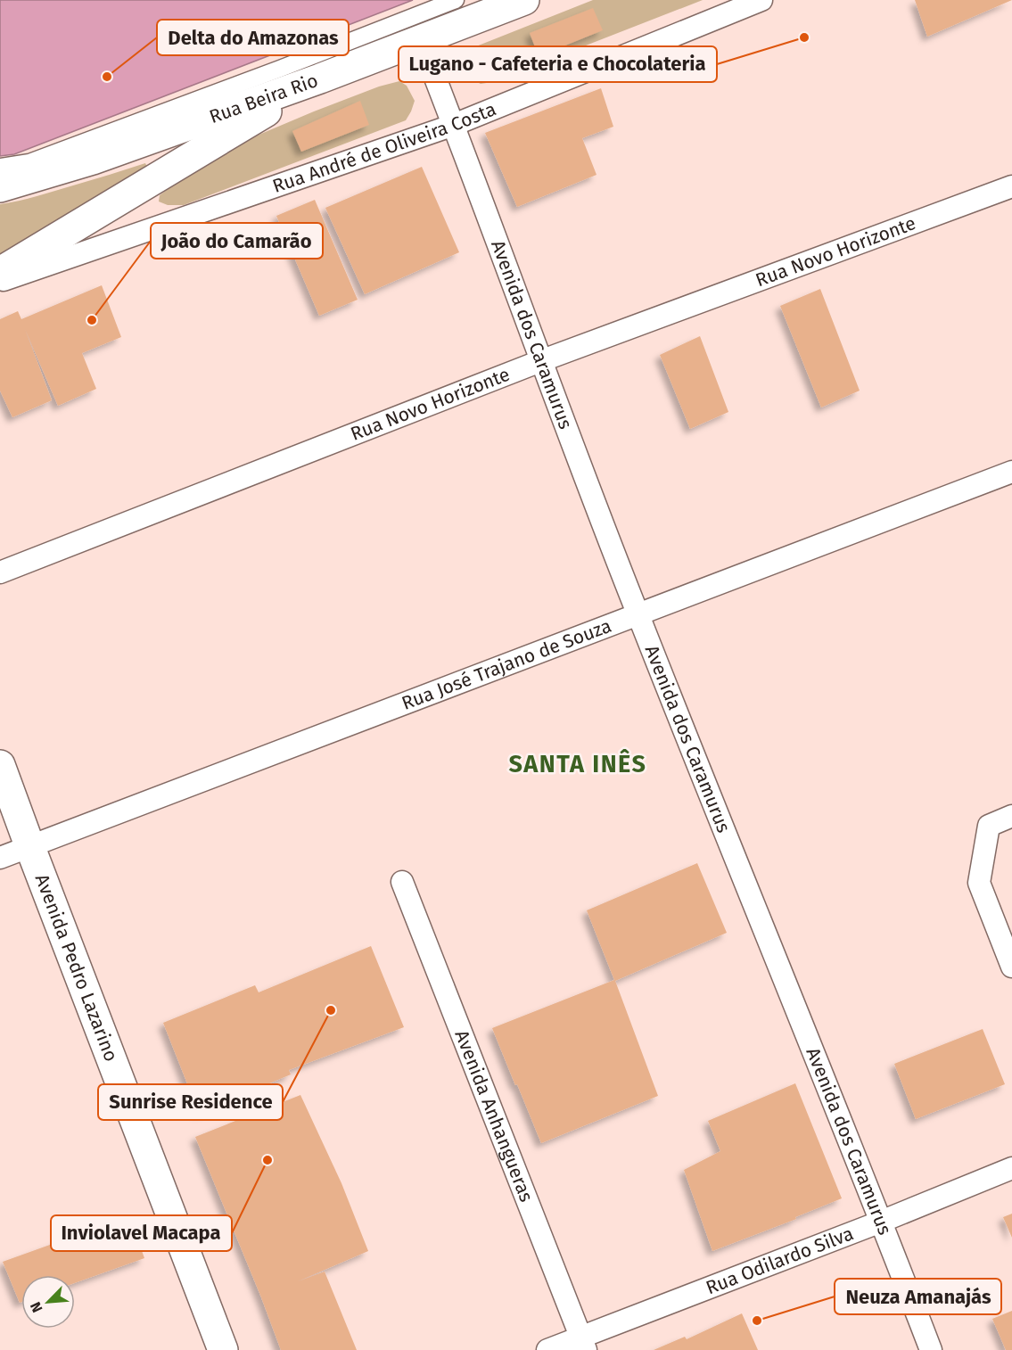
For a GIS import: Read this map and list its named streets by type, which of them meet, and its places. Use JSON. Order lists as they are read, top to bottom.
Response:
{
  "streets": {
    "main road": ["Rua Beira Rio", "Avenida Pedro Lazarino"],
    "street": [
      "Rua André de Oliveira Costa",
      "Rua Novo Horizonte",
      "Avenida dos Caramurus",
      "Rua José Trajano de Souza",
      "Avenida Anhangueras",
      "Rua Odilardo Silva"
    ]
  },
  "crossings": [
    ["Rua Beira Rio", "Avenida dos Caramurus"],
    ["Rua André de Oliveira Costa", "Avenida dos Caramurus"],
    ["Rua Novo Horizonte", "Avenida dos Caramurus"],
    ["Avenida dos Caramurus", "Rua José Trajano de Souza"],
    ["Avenida dos Caramurus", "Rua Odilardo Silva"],
    ["Rua José Trajano de Souza", "Avenida Pedro Lazarino"],
    ["Avenida Anhangueras", "Rua Odilardo Silva"]
  ],
  "districts": ["SANTA INÊS"],
  "places": [
    "Lugano - Cafeteria e Chocolateria",
    "Delta do Amazonas",
    "João do Camarão",
    "Sunrise Residence",
    "Inviolavel Macapa",
    "Neuza Amanajás"
  ],
  "north": "bottom left"
}
